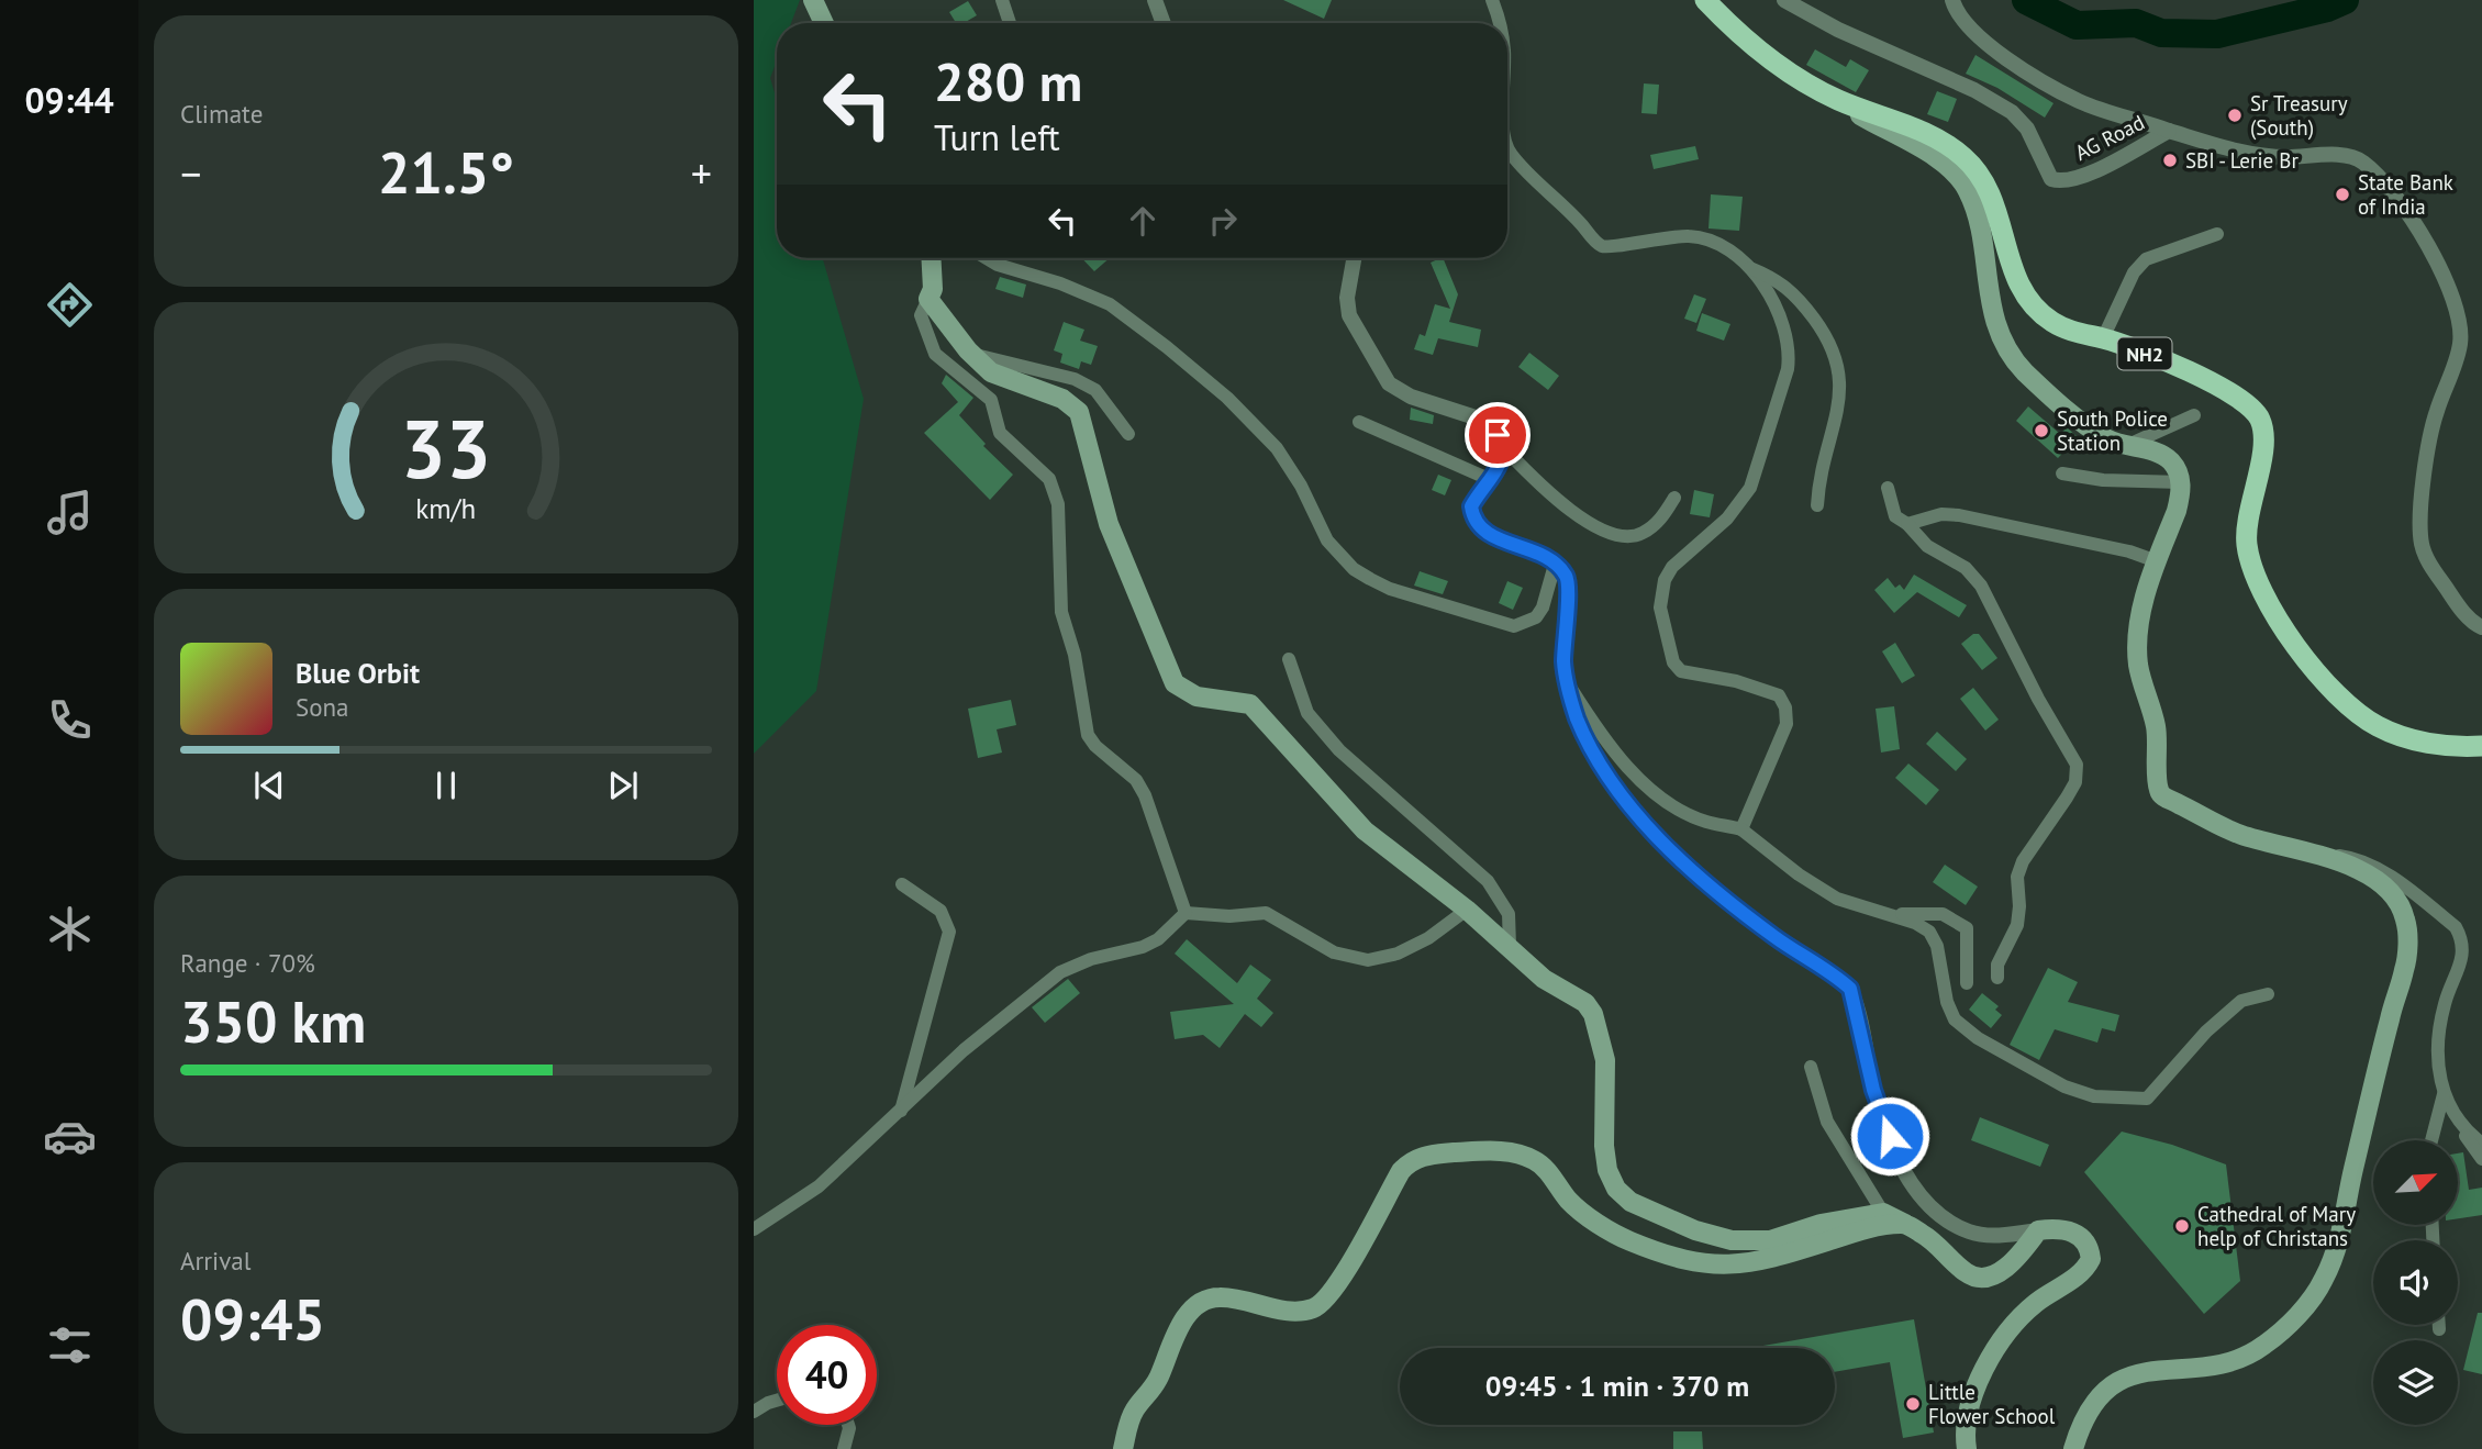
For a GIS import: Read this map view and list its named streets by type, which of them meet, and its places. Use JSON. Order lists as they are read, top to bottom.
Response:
{
  "streets": {
    "highway": ["NH2"],
    "street": ["AG Road"]
  },
  "places": [
    "Sr Treasury (South)",
    "SBI - Lerie Br",
    "State Bank of India",
    "South Police Station",
    "Cathedral of Mary help of Christans",
    "Little Flower School"
  ],
  "north": "top right",
  "page": {
    "tabs": "09:44",
    "tile": [
      "Climate",
      ["Range · 70%", "350 km"],
      ["Arrival", "09:45"]
    ],
    "turn": ["280 m", "Turn left"],
    "heat": ["−", "21.5°", "+"],
    "song": ["Blue Orbit", "Sona"],
    "limit": "40",
    "trip": "09:45 · 1 min · 370 m",
    "gauge": ["33", "km/h"]
  }
}
